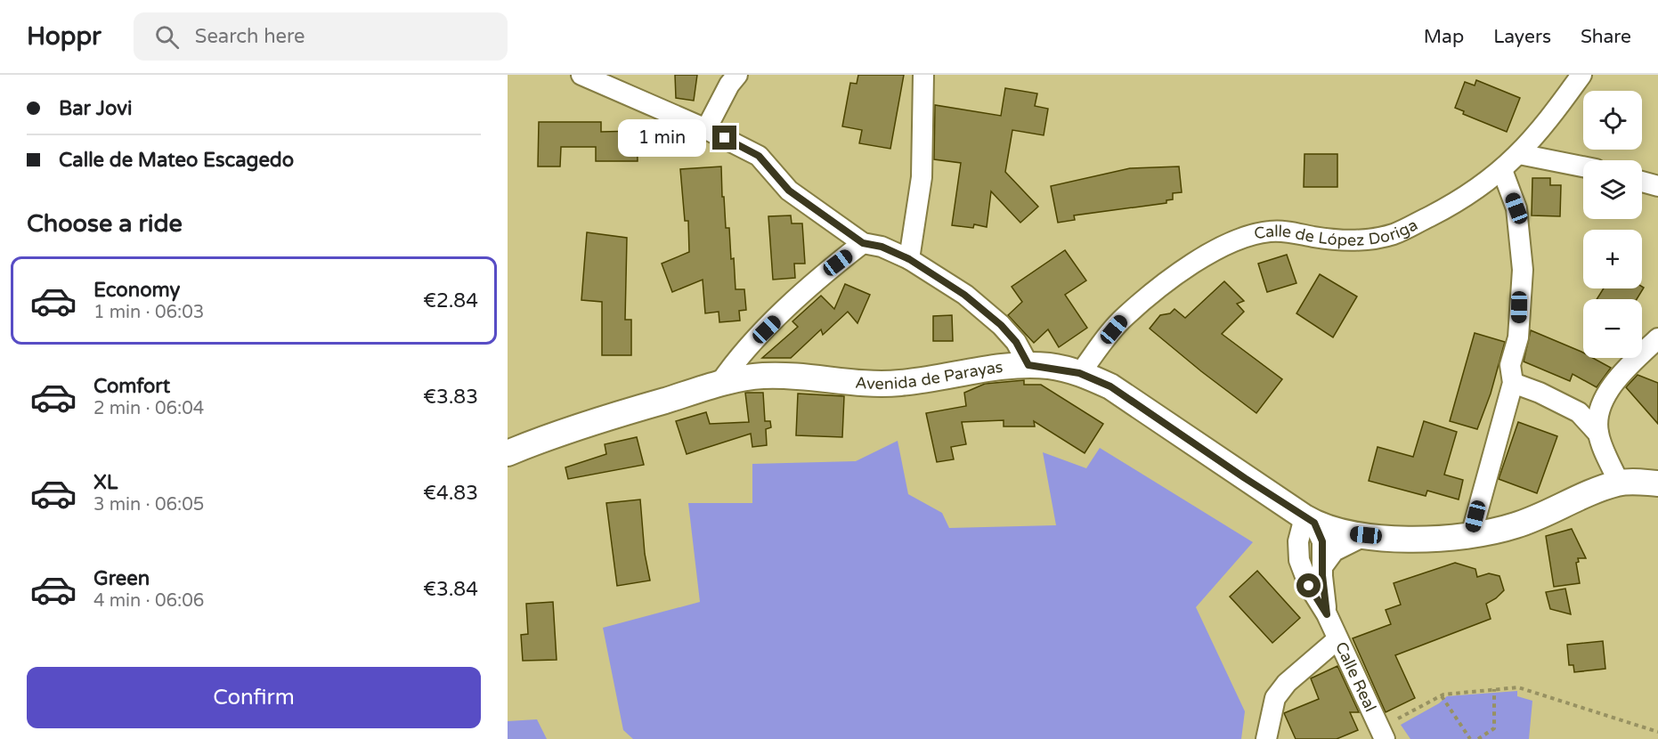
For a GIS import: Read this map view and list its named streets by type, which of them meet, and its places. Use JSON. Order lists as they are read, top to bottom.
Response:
{
  "streets": {
    "street": ["Calle de López Doriga", "Avenida de Parayas", "Calle Real"]
  },
  "crossings": [
    ["Calle de López Doriga", "Avenida de Parayas"],
    ["Avenida de Parayas", "Calle Real"]
  ],
  "page": {
    "header": "Hoppr",
    "search": "Search here",
    "nav": ["Map", "Layers", "Share"],
    "banner": ["Bar Jovi", "Calle de Mateo Escagedo"],
    "map_buttons": ["+", "−"],
    "bubble": "1 min",
    "heading": "Choose a ride",
    "list": [
      {
        "name": "Economy",
        "note": "1 min · 06:03",
        "value": "€2.84"
      },
      {
        "name": "Comfort",
        "note": "2 min · 06:04",
        "value": "€3.83"
      },
      {
        "name": "XL",
        "note": "3 min · 06:05",
        "value": "€4.83"
      },
      {
        "name": "Green",
        "note": "4 min · 06:06",
        "value": "€3.84"
      }
    ],
    "buttons": "Confirm"
  }
}
